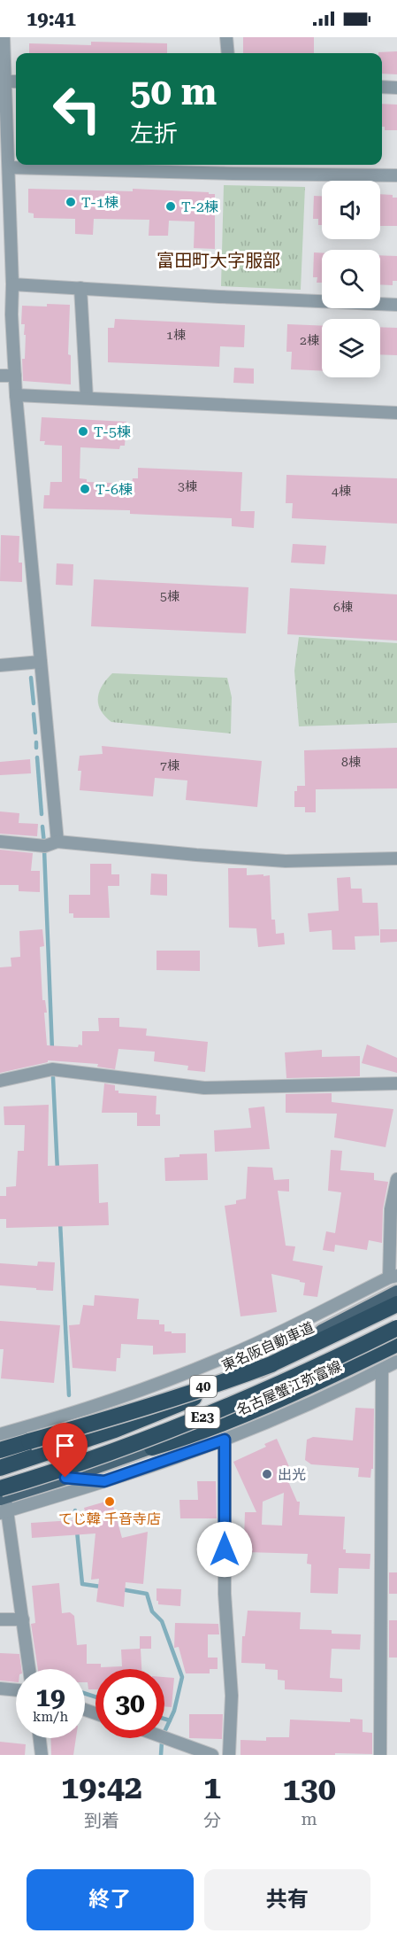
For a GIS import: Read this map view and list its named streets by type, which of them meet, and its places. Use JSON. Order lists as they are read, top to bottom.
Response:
{
  "streets": {
    "highway": ["東名阪自動車道", "E23"],
    "main road": ["40", "名古屋蟹江弥富線"]
  },
  "crossings": [
    ["東名阪自動車道", "40"],
    ["名古屋蟹江弥富線", "E23"]
  ],
  "districts": ["富田町大字服部"],
  "places": [
    "T-1棟",
    "T-2棟",
    "T-5棟",
    "T-6棟",
    "出光",
    "てじ韓 千音寺店"
  ],
  "house_numbers": [
    "1棟",
    "2棟",
    "3棟",
    "4棟",
    "5棟",
    "6棟",
    "8棟",
    "7棟"
  ],
  "page": {
    "status": "19:41",
    "turn": ["50 m", "左折"],
    "speed": "19 km/h",
    "limit": "30",
    "eta": [
      "19:42",
      "到着",
      "1",
      "分",
      "130",
      "m"
    ],
    "buttons": ["終了", "共有"]
  }
}
